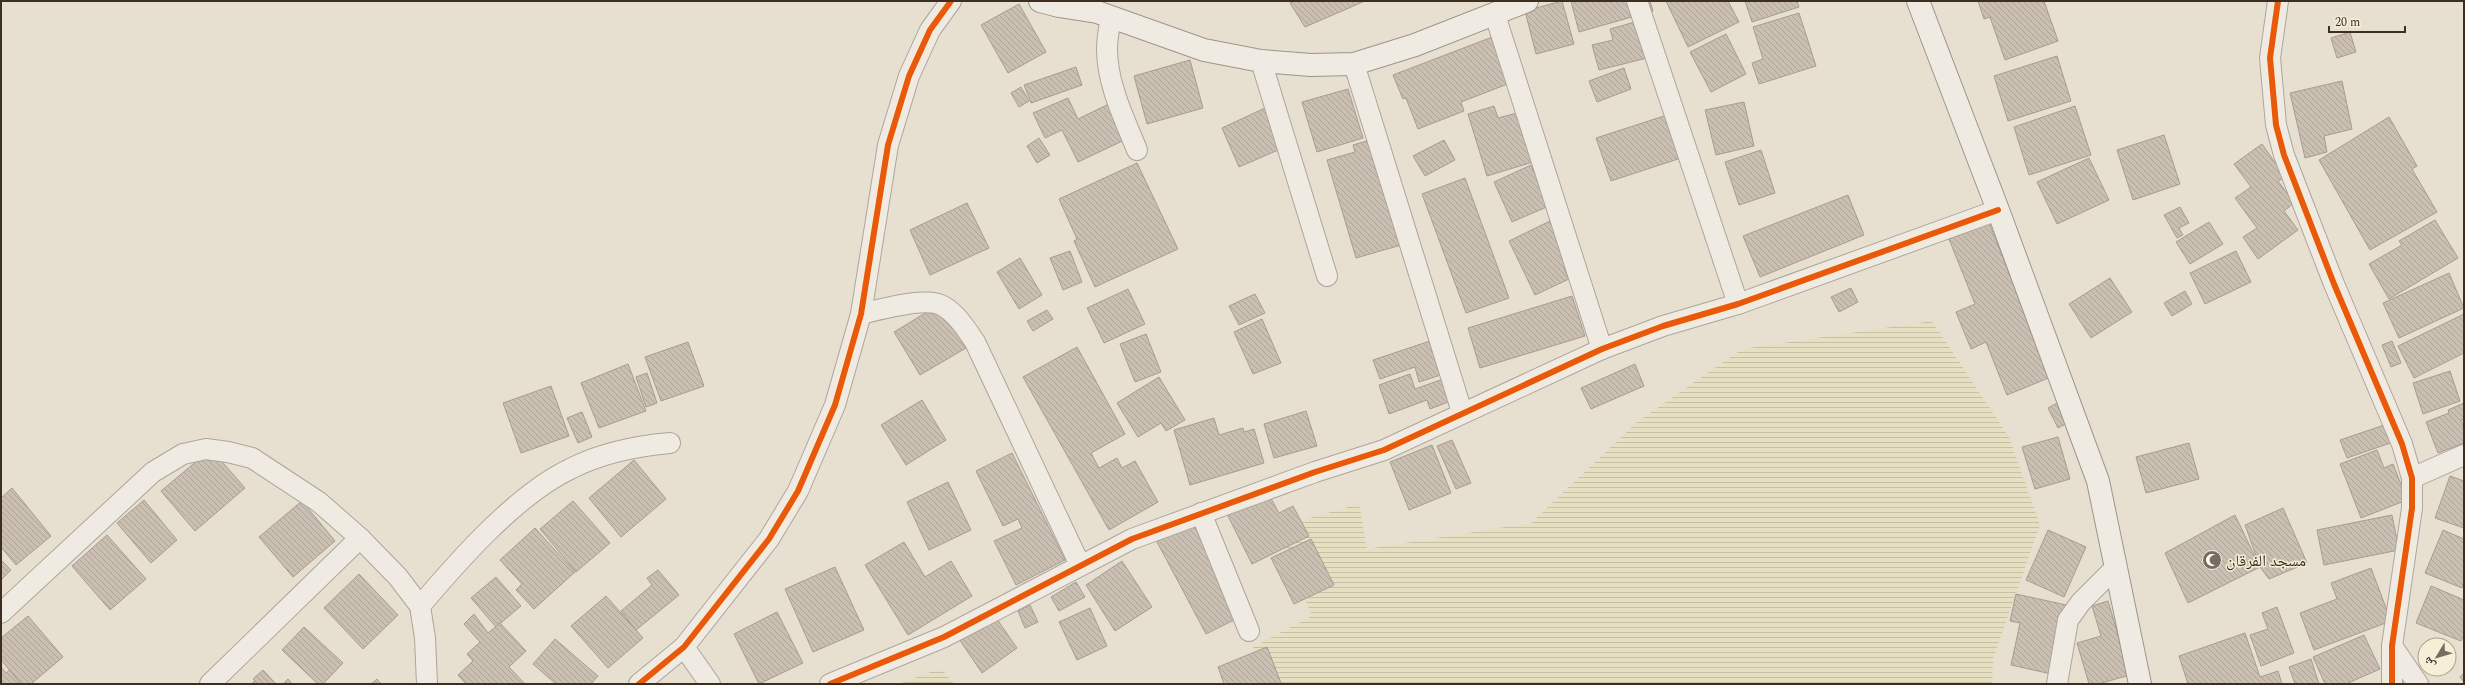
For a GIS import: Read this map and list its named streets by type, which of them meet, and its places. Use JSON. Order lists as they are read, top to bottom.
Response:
{
  "places": {
    "mosque": ["مسجد الفرقان"]
  },
  "scale_bar": "20 m",
  "north": "bottom left"
}
